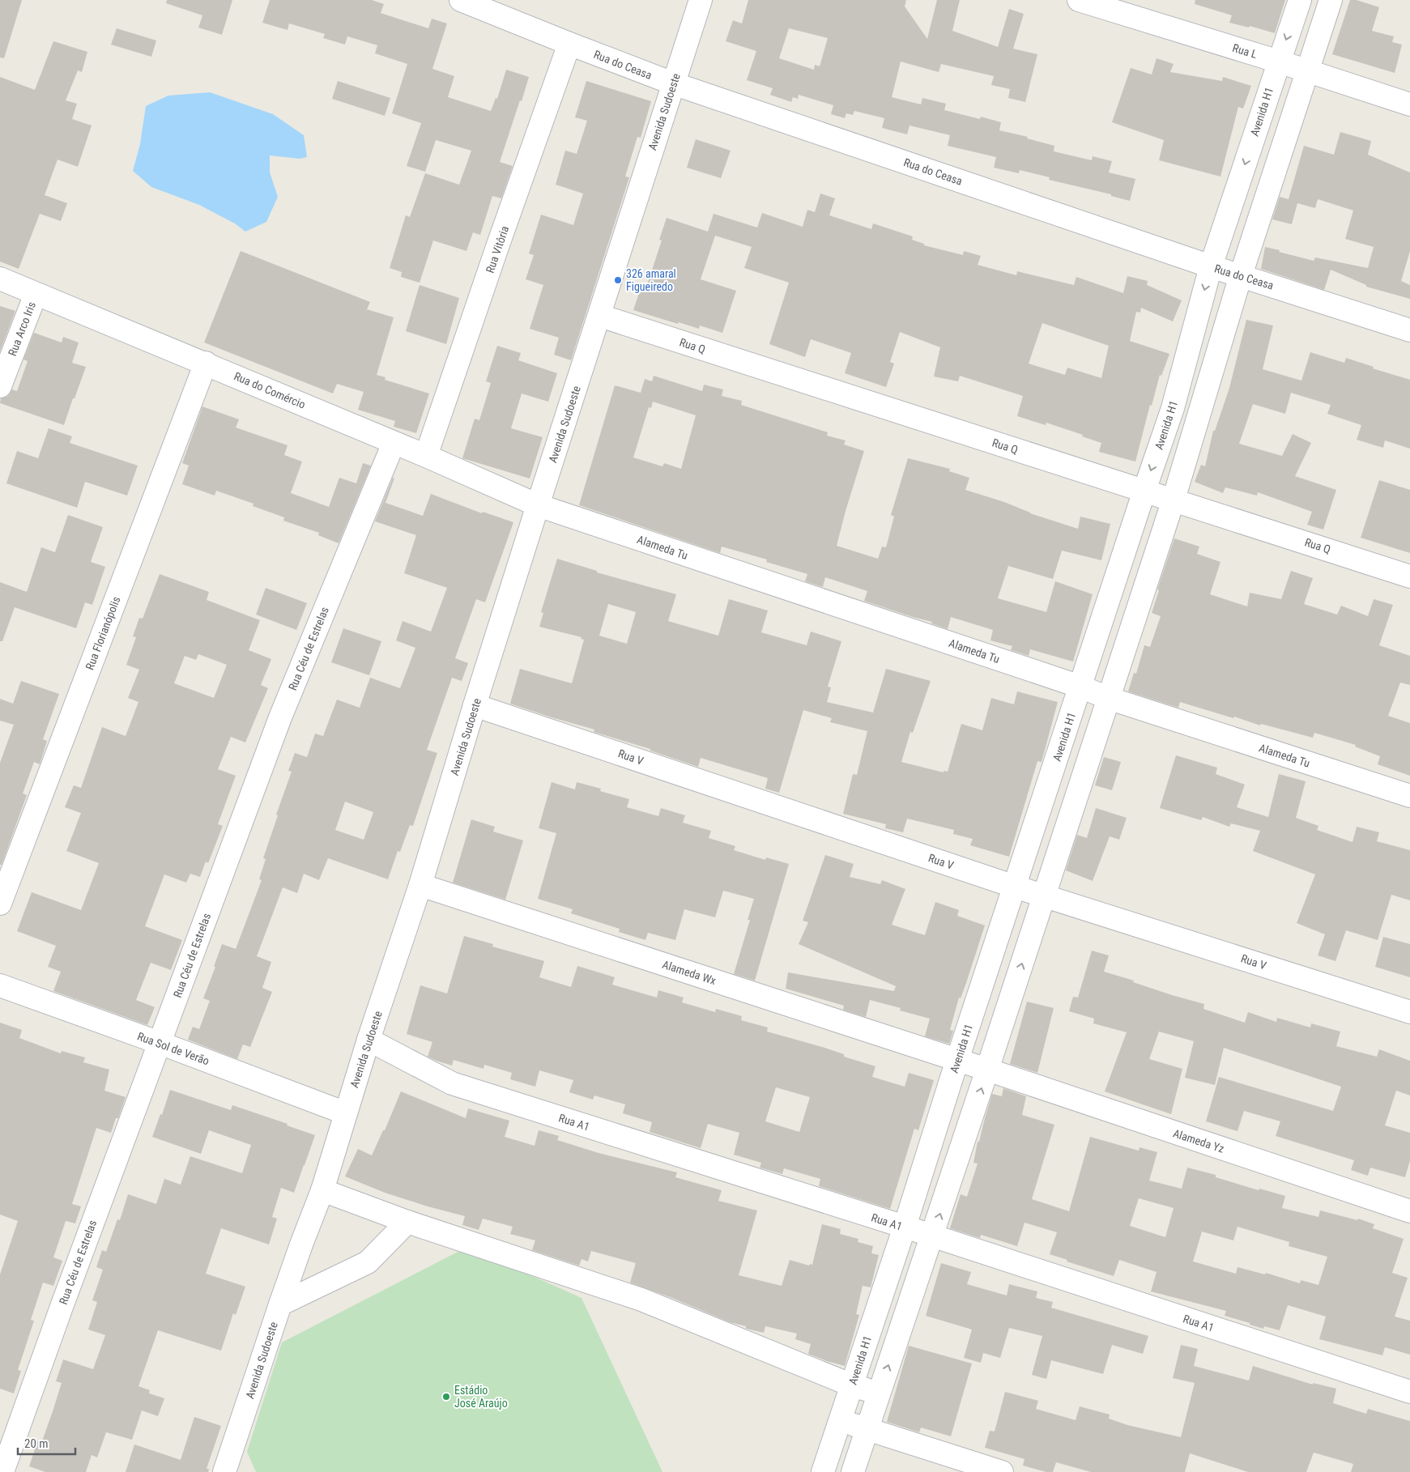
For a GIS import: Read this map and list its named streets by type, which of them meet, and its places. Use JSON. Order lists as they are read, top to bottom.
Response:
{
  "streets": {
    "street": [
      "Rua L",
      "Rua do Ceasa",
      "Avenida Sudoeste",
      "Avenida H1",
      "Rua Vitôria",
      "Rua Arco Iris",
      "Rua Q",
      "Rua do Comércio",
      "Alameda Tu",
      "Rua Florianópolis",
      "Rua Céu de Estrelas",
      "Rua V",
      "Alameda Wx",
      "Rua Sol de Verão",
      "Rua A1",
      "Alameda Yz"
    ]
  },
  "crossings": [
    ["Rua L", "Avenida H1"],
    ["Rua do Ceasa", "Avenida Sudoeste"],
    ["Rua do Ceasa", "Avenida H1"],
    ["Rua do Ceasa", "Rua Vitôria"],
    ["Avenida Sudoeste", "Rua Q"],
    ["Avenida Sudoeste", "Rua do Comércio"],
    ["Avenida Sudoeste", "Alameda Tu"],
    ["Avenida Sudoeste", "Rua V"],
    ["Avenida Sudoeste", "Alameda Wx"],
    ["Avenida Sudoeste", "Rua Sol de Verão"],
    ["Avenida Sudoeste", "Rua A1"],
    ["Avenida H1", "Rua Q"],
    ["Avenida H1", "Alameda Tu"],
    ["Avenida H1", "Rua V"],
    ["Avenida H1", "Alameda Wx"],
    ["Avenida H1", "Rua A1"],
    ["Rua Vitôria", "Rua do Comércio"],
    ["Rua Arco Iris", "Rua do Comércio"],
    ["Rua do Comércio", "Alameda Tu"],
    ["Rua do Comércio", "Rua Florianópolis"],
    ["Rua do Comércio", "Rua Céu de Estrelas"],
    ["Rua Céu de Estrelas", "Rua Sol de Verão"],
    ["Alameda Wx", "Alameda Yz"]
  ],
  "places": ["326 amaral Figueiredo", "Estádio José Araújo"],
  "scale_bar": "20 m"
}
